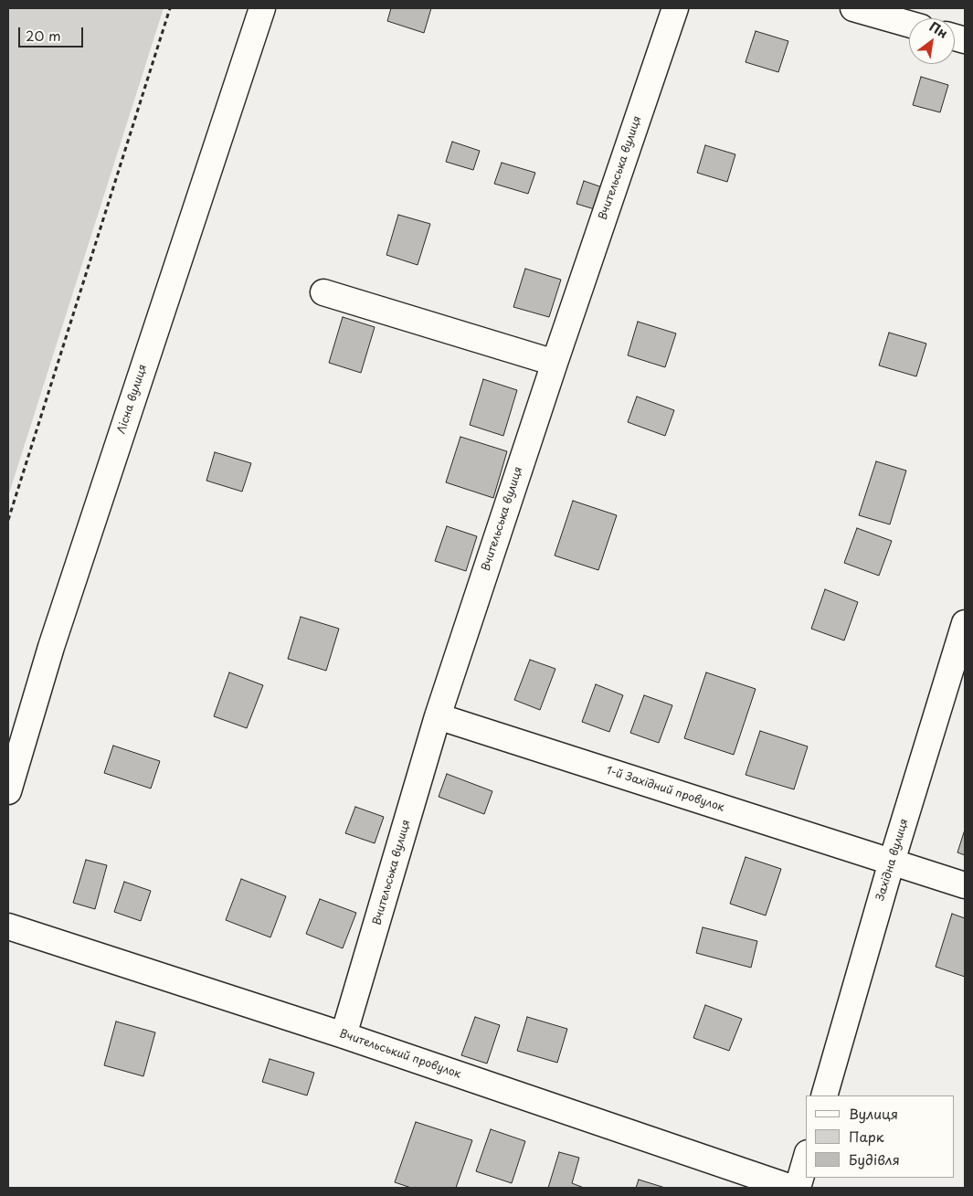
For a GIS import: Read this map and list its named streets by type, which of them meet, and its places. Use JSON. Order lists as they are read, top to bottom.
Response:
{
  "streets": {
    "street": [
      "Вчительська вулиця",
      "Лісна вулиця",
      "1-й Західний провулок",
      "Західна вулиця",
      "Вчительський провулок"
    ]
  },
  "crossings": [
    ["Вчительська вулиця", "1-й Західний провулок"],
    ["Вчительська вулиця", "Вчительський провулок"],
    ["1-й Західний провулок", "Західна вулиця"]
  ],
  "legend": ["Вулиця", "Парк", "Будівля"],
  "scale_bar": "20 m",
  "north": "top right"
}
